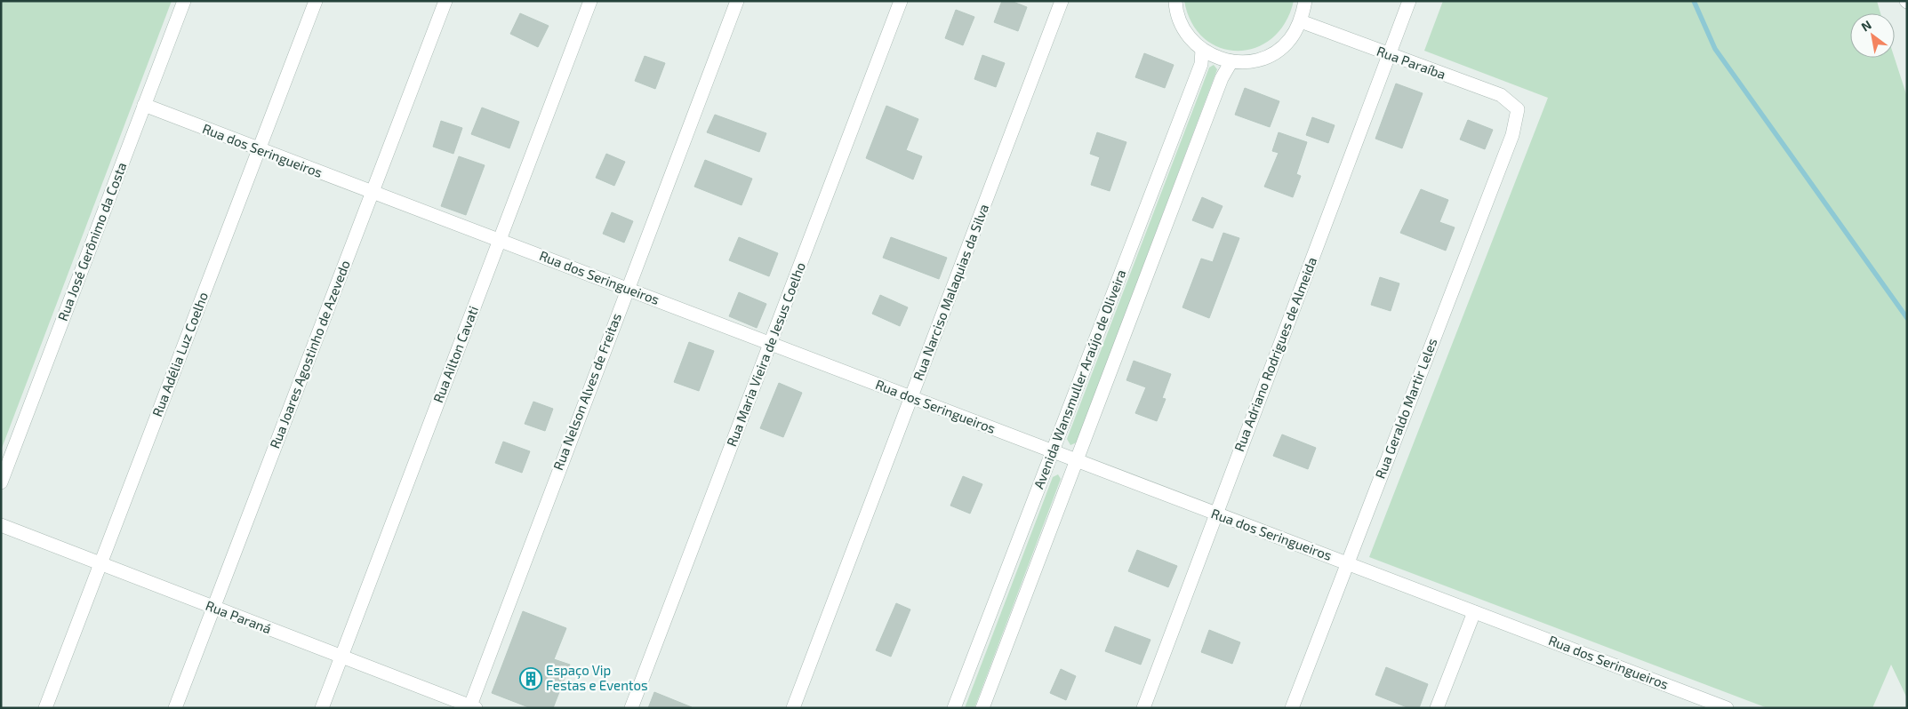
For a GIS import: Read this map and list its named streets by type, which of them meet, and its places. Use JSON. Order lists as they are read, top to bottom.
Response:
{
  "streets": {
    "street": [
      "Rua Paraíba",
      "Rua dos Seringueiros",
      "Rua José Gerônimo da Costa",
      "Rua Narciso Malaquias da Silva",
      "Rua Adélia Luz Coelho",
      "Rua Joares Agostinho de Azevedo",
      "Rua Ailton Cavati",
      "Rua Maria Vieira de Jesus Coelho",
      "Rua Adriano Rodrigues de Almeida",
      "Avenida Wansmuller Araújo de Oliveira",
      "Rua Nelson Alves de Freitas",
      "Rua Geraldo Martir Leles",
      "Rua Paraná"
    ]
  },
  "crossings": [
    ["Rua Paraíba", "Rua Adriano Rodrigues de Almeida"],
    ["Rua Paraíba", "Rua Geraldo Martir Leles"],
    ["Rua dos Seringueiros", "Rua José Gerônimo da Costa"],
    ["Rua dos Seringueiros", "Rua Narciso Malaquias da Silva"],
    ["Rua dos Seringueiros", "Rua Adélia Luz Coelho"],
    ["Rua dos Seringueiros", "Rua Joares Agostinho de Azevedo"],
    ["Rua dos Seringueiros", "Rua Ailton Cavati"],
    ["Rua dos Seringueiros", "Rua Maria Vieira de Jesus Coelho"],
    ["Rua dos Seringueiros", "Rua Adriano Rodrigues de Almeida"],
    ["Rua dos Seringueiros", "Avenida Wansmuller Araújo de Oliveira"],
    ["Rua dos Seringueiros", "Rua Nelson Alves de Freitas"],
    ["Rua dos Seringueiros", "Rua Geraldo Martir Leles"],
    ["Rua Adélia Luz Coelho", "Rua Paraná"],
    ["Rua Joares Agostinho de Azevedo", "Rua Paraná"],
    ["Rua Ailton Cavati", "Rua Paraná"],
    ["Rua Nelson Alves de Freitas", "Rua Paraná"]
  ],
  "places": {
    "building": ["Espaço Vip Festas e Eventos"]
  },
  "north": "top left"
}
